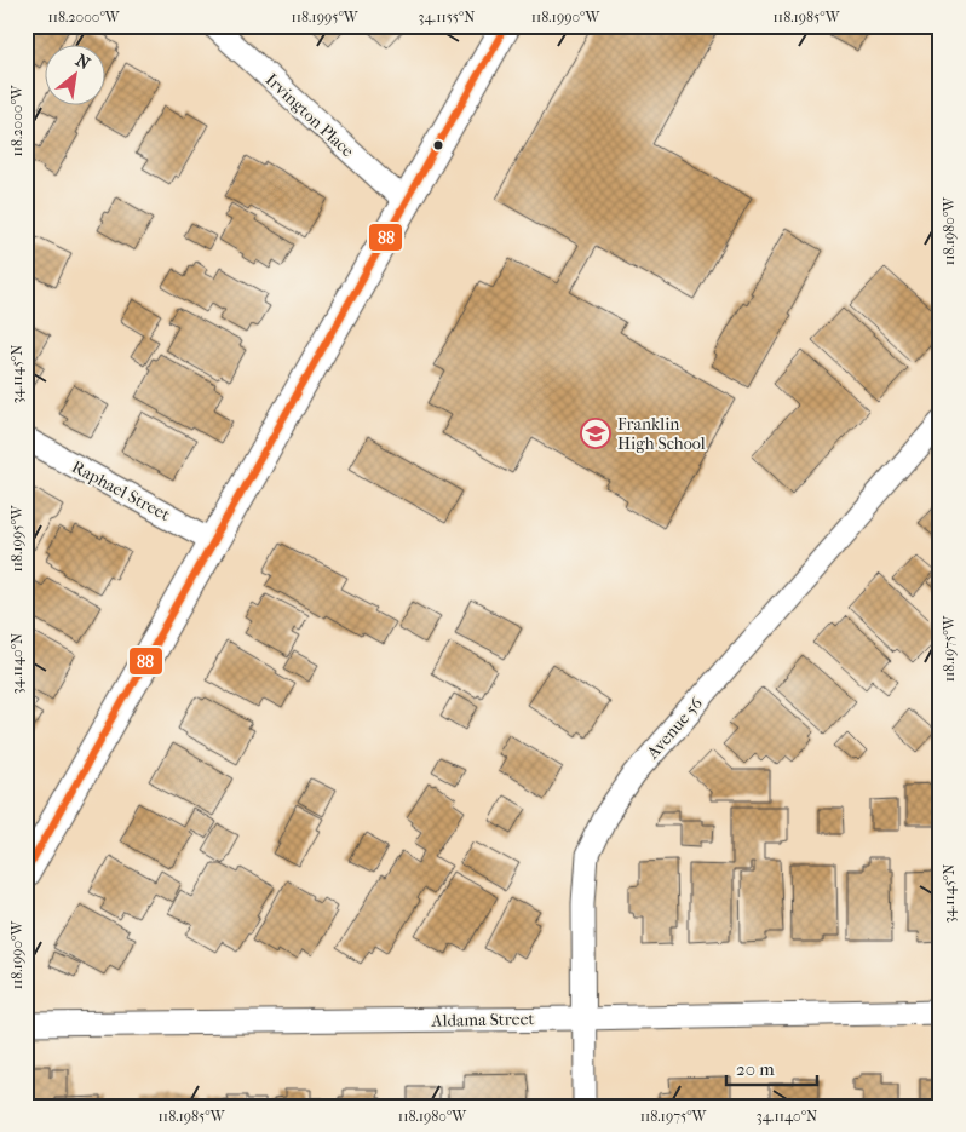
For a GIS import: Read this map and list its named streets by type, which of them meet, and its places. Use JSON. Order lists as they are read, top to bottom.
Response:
{
  "streets": {
    "street": [
      "Irvington Place",
      "Raphael Street",
      "Avenue 56",
      "Aldama Street"
    ]
  },
  "crossings": [
    ["Avenue 56", "Aldama Street"]
  ],
  "places": {
    "school or university": ["Franklin High School"]
  },
  "lines": ["transit line 88"],
  "scale_bar": "20 m",
  "north": "top right",
  "coordinates": [
    "118.2000°W",
    "118.1995°W",
    "34.1155°N",
    "118.1990°W",
    "118.1985°W",
    "118.1980°W",
    "34.1145°N",
    "118.1975°W",
    "34.1140°N"
  ]
}
